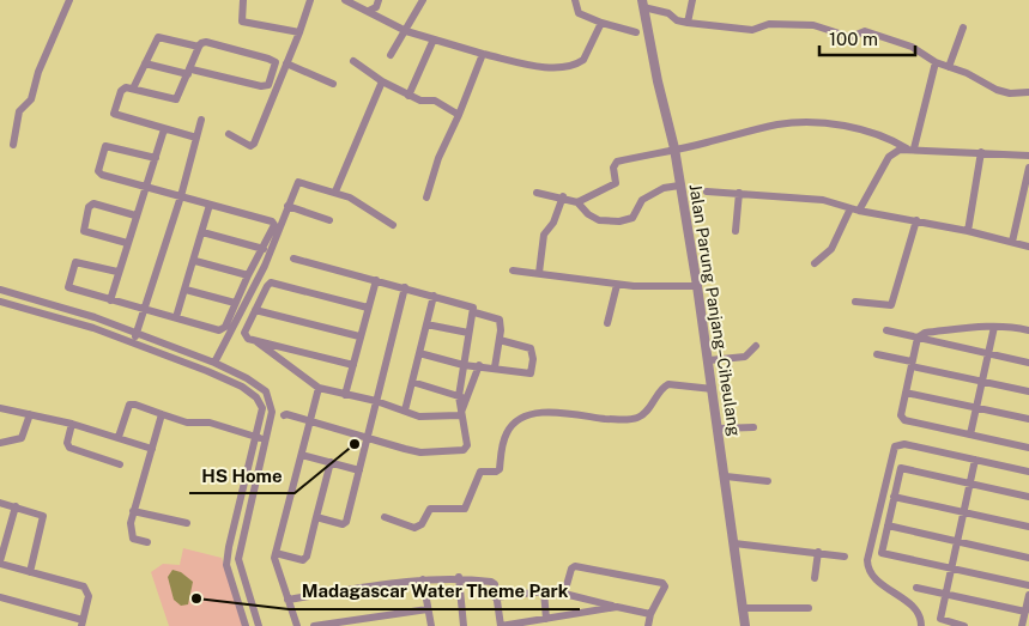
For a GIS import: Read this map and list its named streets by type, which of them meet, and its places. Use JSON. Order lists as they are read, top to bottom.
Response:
{
  "streets": {
    "street": ["Jalan Parung Panjang–Ciheulang"]
  },
  "places": ["HS Home", "Madagascar Water Theme Park"],
  "scale_bar": "100 m"
}
